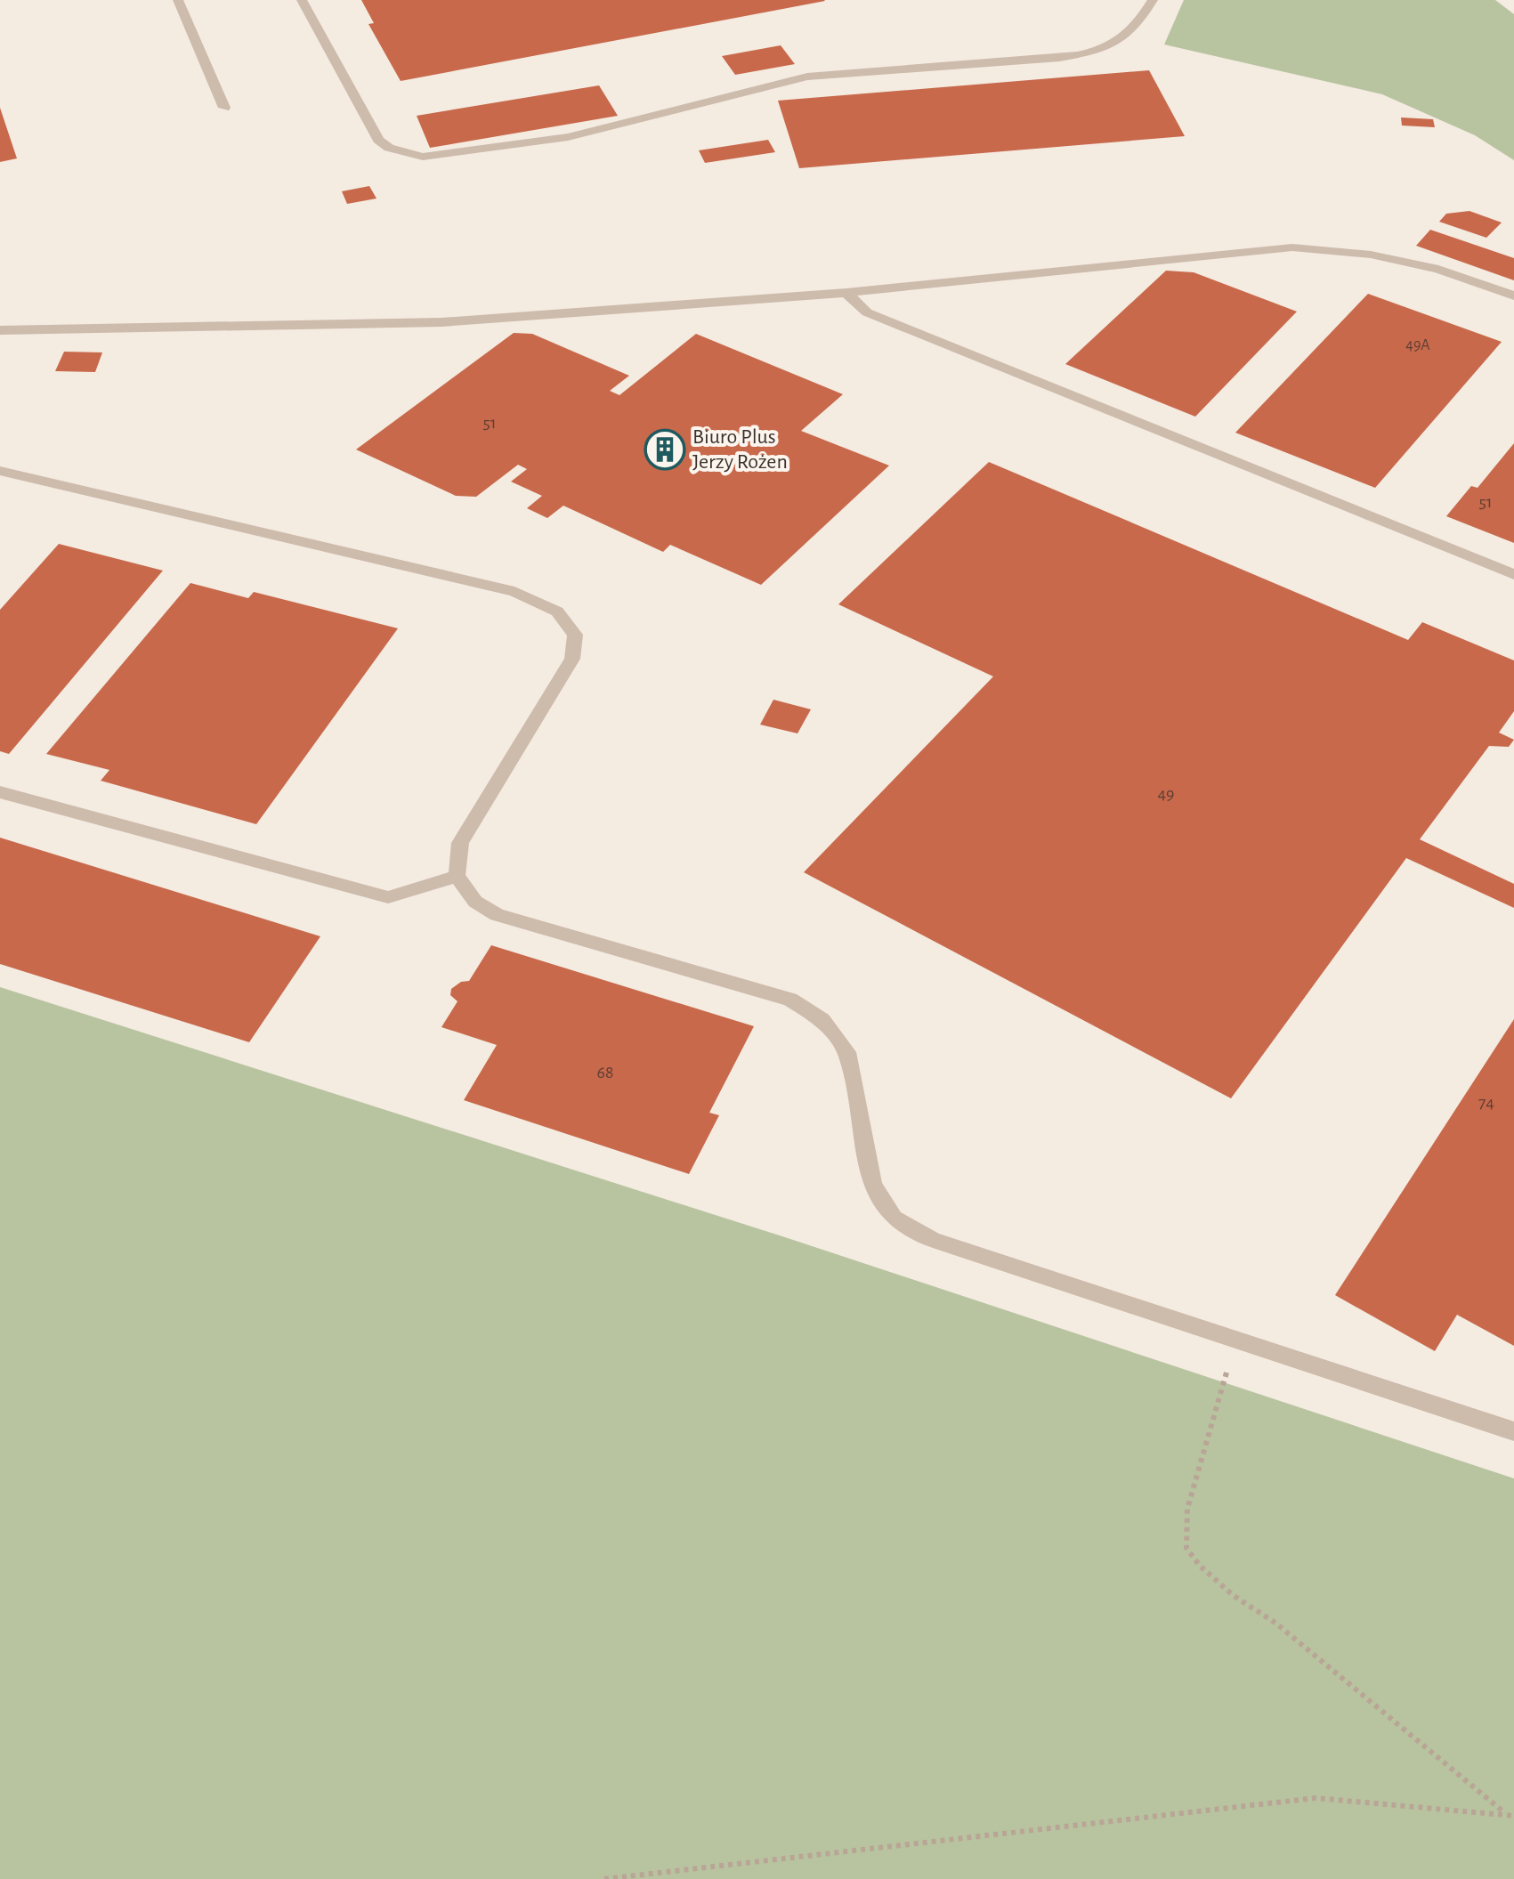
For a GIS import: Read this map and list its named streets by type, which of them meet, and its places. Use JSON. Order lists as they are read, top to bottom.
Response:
{
  "places": {
    "building": ["Biuro Plus Jerzy Rożen"]
  },
  "house_numbers": [
    "49A",
    "51",
    "51",
    "49",
    "68",
    "74"
  ]
}
